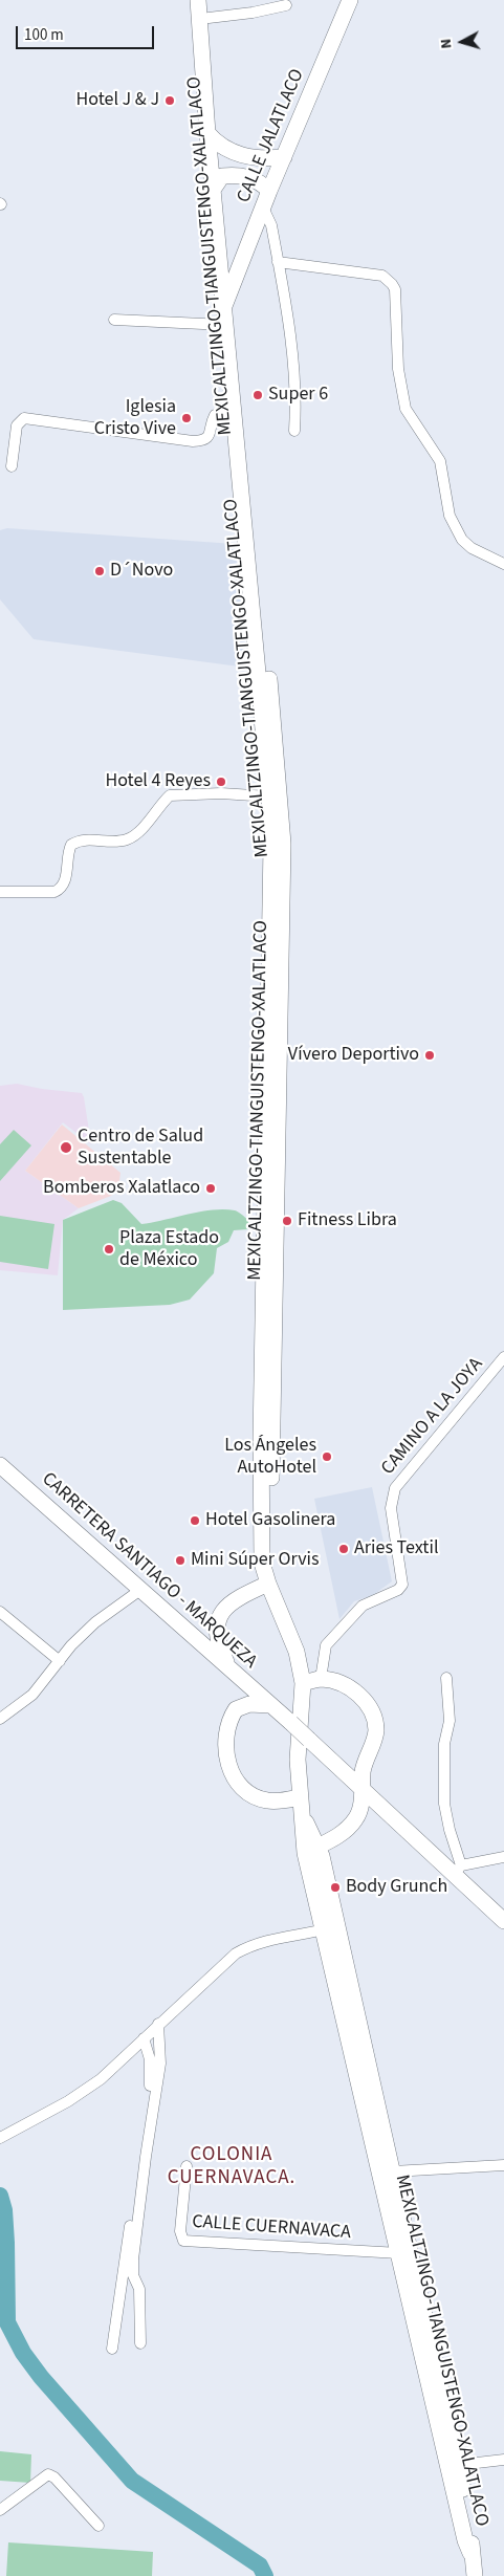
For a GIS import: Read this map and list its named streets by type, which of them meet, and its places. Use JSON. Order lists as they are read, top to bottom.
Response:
{
  "streets": {
    "main road": ["CALLE JALATLACO", "MEXICALTZINGO-TIANGUISTENGO-XALATLACO", "CARRETERA SANTIAGO - MARQUEZA"],
    "street": ["CAMINO A LA JOYA", "CALLE CUERNAVACA"]
  },
  "crossings": [
    ["CALLE JALATLACO", "MEXICALTZINGO-TIANGUISTENGO-XALATLACO"],
    ["MEXICALTZINGO-TIANGUISTENGO-XALATLACO", "CALLE CUERNAVACA"]
  ],
  "districts": ["COLONIA CUERNAVACA."],
  "places": [
    "Hotel J & J",
    "Super 6",
    "Iglesia Cristo Vive",
    "D´Novo",
    "Hotel 4 Reyes",
    "Vívero Deportivo",
    "Centro de Salud Sustentable",
    "Bomberos Xalatlaco",
    "Fitness Libra",
    "Plaza Estado de México",
    "Los Ángeles AutoHotel",
    "Hotel Gasolinera",
    "Aries Textil",
    "Mini Súper Orvis",
    "Body Grunch"
  ],
  "scale_bar": "100 m",
  "north": "left"
}
